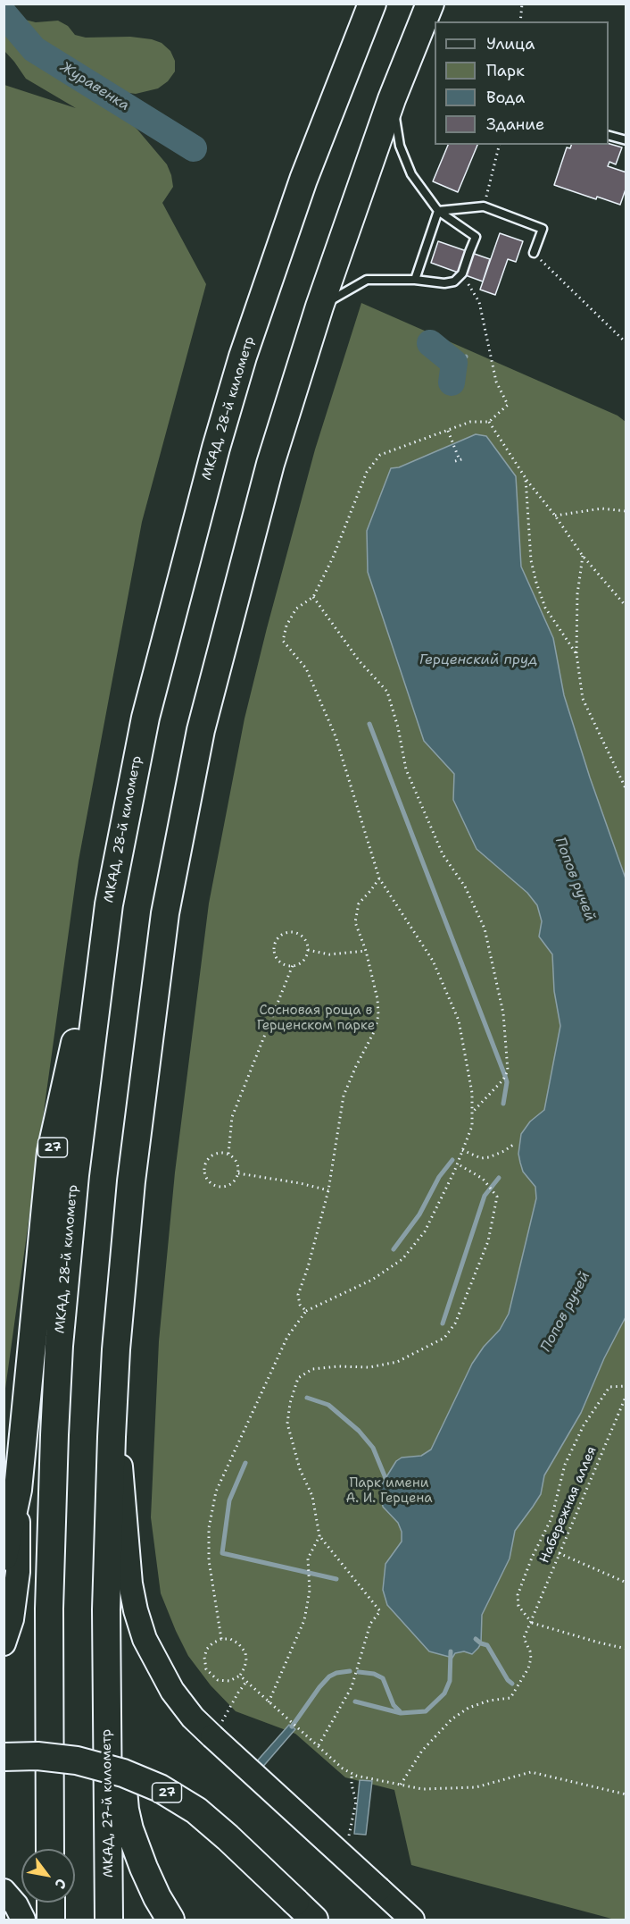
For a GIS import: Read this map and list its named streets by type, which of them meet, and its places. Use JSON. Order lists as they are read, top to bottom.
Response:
{
  "streets": {
    "highway": ["МКАД, 28-й километр", "27", "МКАД, 27-й километр"],
    "path": ["Набережная аллея"]
  },
  "crossings": [
    ["МКАД, 28-й километр", "27"]
  ],
  "water": ["Журавенка", "Герценский пруд", "Попов ручей"],
  "parks": ["Сосновая роща в Герценском парке", "Парк имени А. И. Герцена"],
  "legend": [
    "Улица",
    "Парк",
    "Вода",
    "Здание"
  ],
  "north": "bottom right"
}
